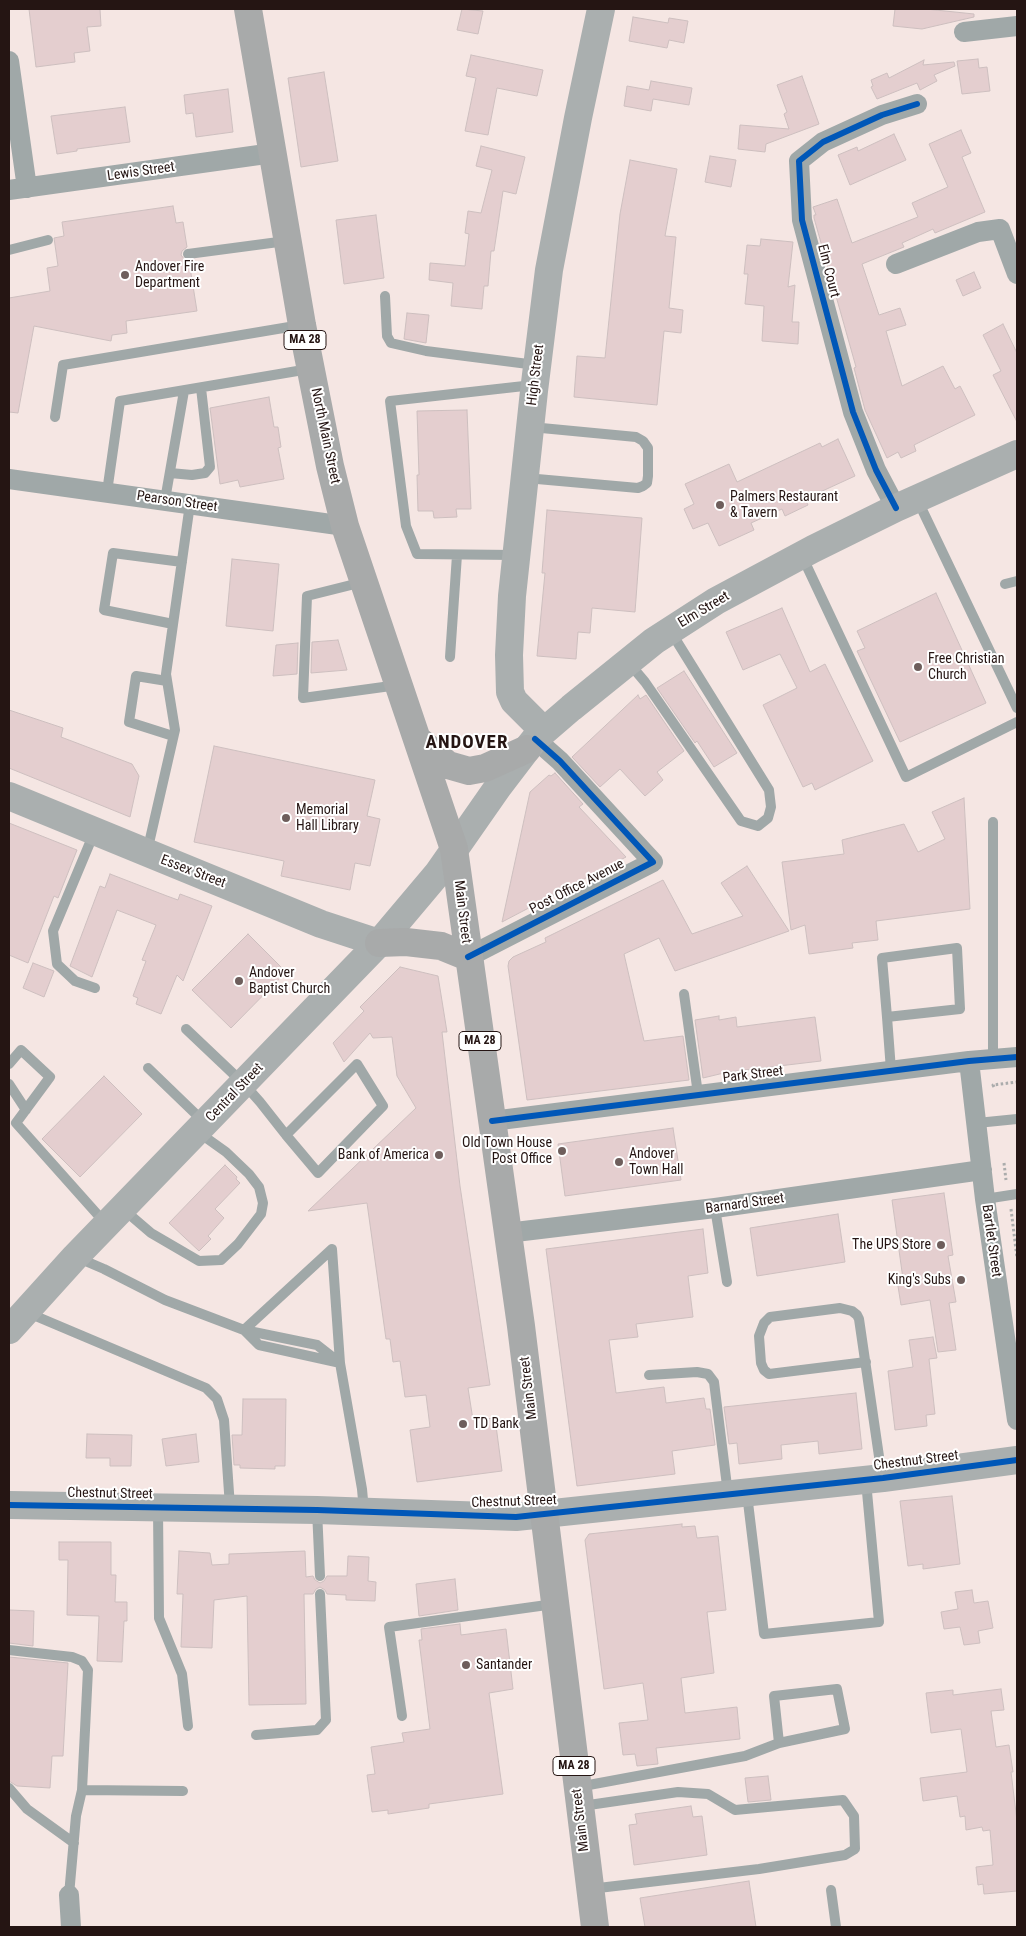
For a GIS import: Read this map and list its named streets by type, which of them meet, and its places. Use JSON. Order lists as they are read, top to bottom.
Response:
{
  "streets": {
    "main road": [
      "MA 28",
      "High Street",
      "North Main Street",
      "Elm Street",
      "Essex Street",
      "Main Street",
      "Central Street",
      "Chestnut Street"
    ],
    "street": [
      "Lewis Street",
      "Elm Court",
      "Pearson Street",
      "Post Office Avenue",
      "Park Street",
      "Barnard Street",
      "Bartlet Street"
    ]
  },
  "crossings": [
    ["Lewis Street", "North Main Street"],
    ["Elm Court", "Elm Street"],
    ["High Street", "Elm Street"],
    ["High Street", "Post Office Avenue"],
    ["North Main Street", "Pearson Street"],
    ["North Main Street", "Elm Street"],
    ["North Main Street", "Main Street"],
    ["North Main Street", "Central Street"],
    ["Elm Street", "Post Office Avenue"],
    ["Elm Street", "Main Street"],
    ["Elm Street", "Central Street"],
    ["Essex Street", "Central Street"],
    ["Post Office Avenue", "Main Street"],
    ["Main Street", "Park Street"],
    ["Main Street", "Central Street"],
    ["Main Street", "Barnard Street"],
    ["Main Street", "Chestnut Street"],
    ["Park Street", "Bartlet Street"],
    ["Barnard Street", "Bartlet Street"]
  ],
  "districts": ["ANDOVER"],
  "places": [
    "Andover Fire Department",
    "Palmers Restaurant & Tavern",
    "Free Christian Church",
    "Memorial Hall Library",
    "Andover Baptist Church",
    "Old Town House Post Office",
    "Bank of America",
    "Andover Town Hall",
    "The UPS Store",
    "King's Subs",
    "TD Bank",
    "Santander"
  ]
}
